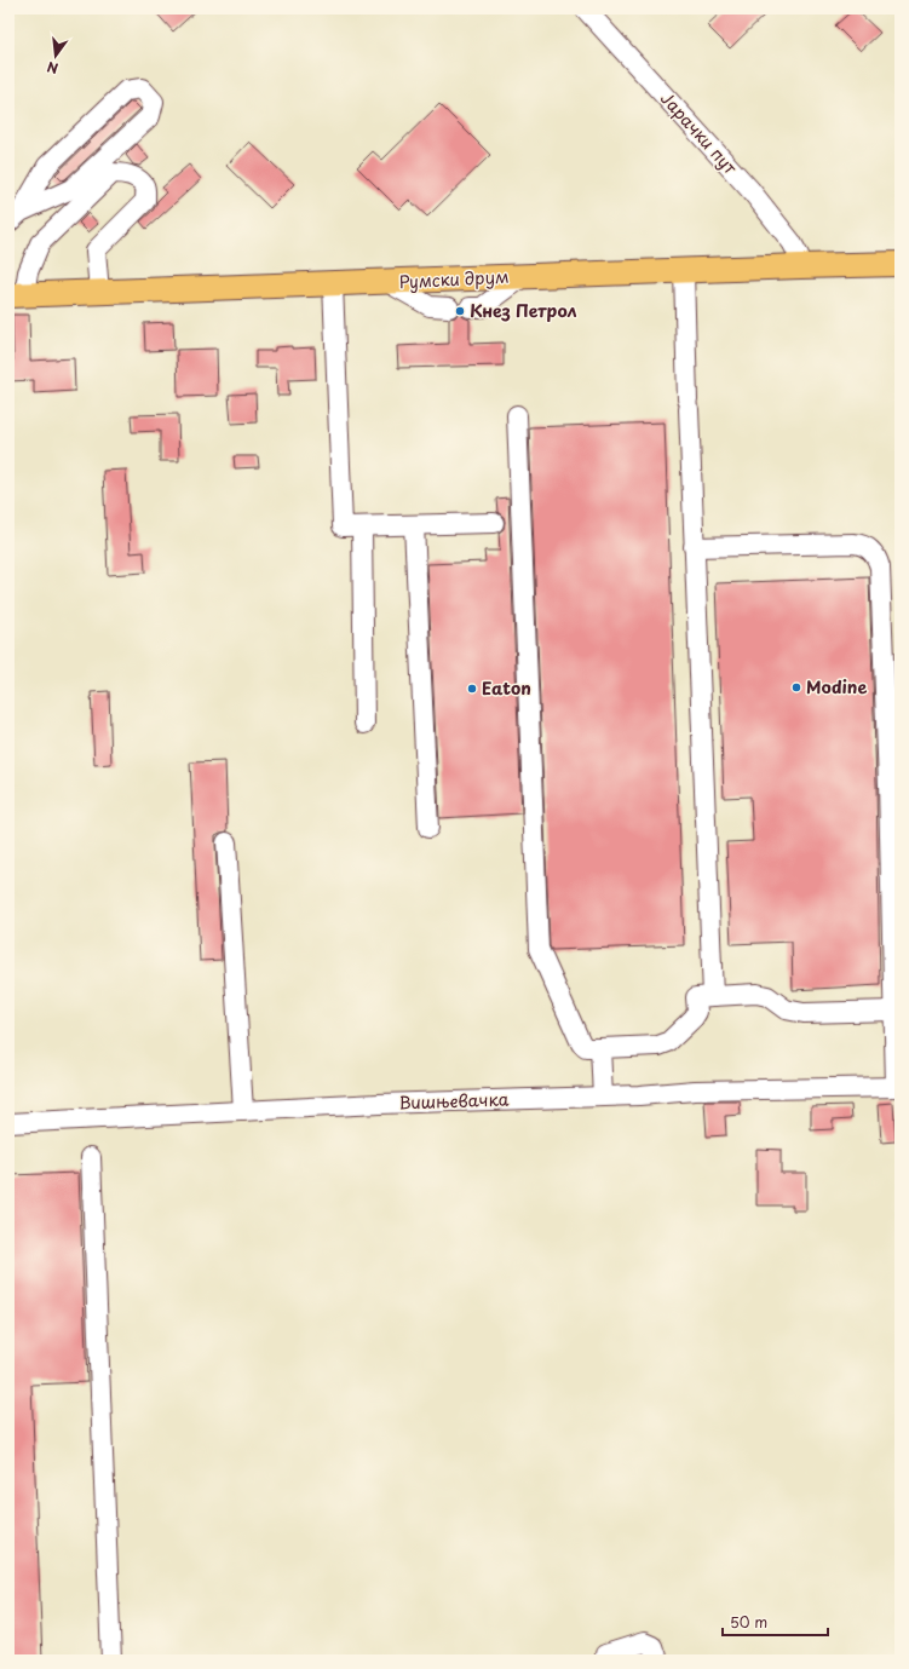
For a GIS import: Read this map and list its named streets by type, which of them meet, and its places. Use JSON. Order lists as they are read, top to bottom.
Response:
{
  "streets": {
    "main road": ["Румски друм"],
    "street": ["Јарачки пут", "Вишњевачка"]
  },
  "crossings": [
    ["Јарачки пут", "Румски друм"]
  ],
  "places": ["Кнез Петрол", "Modine", "Eaton"],
  "scale_bar": "50 m",
  "north": "bottom"
}
